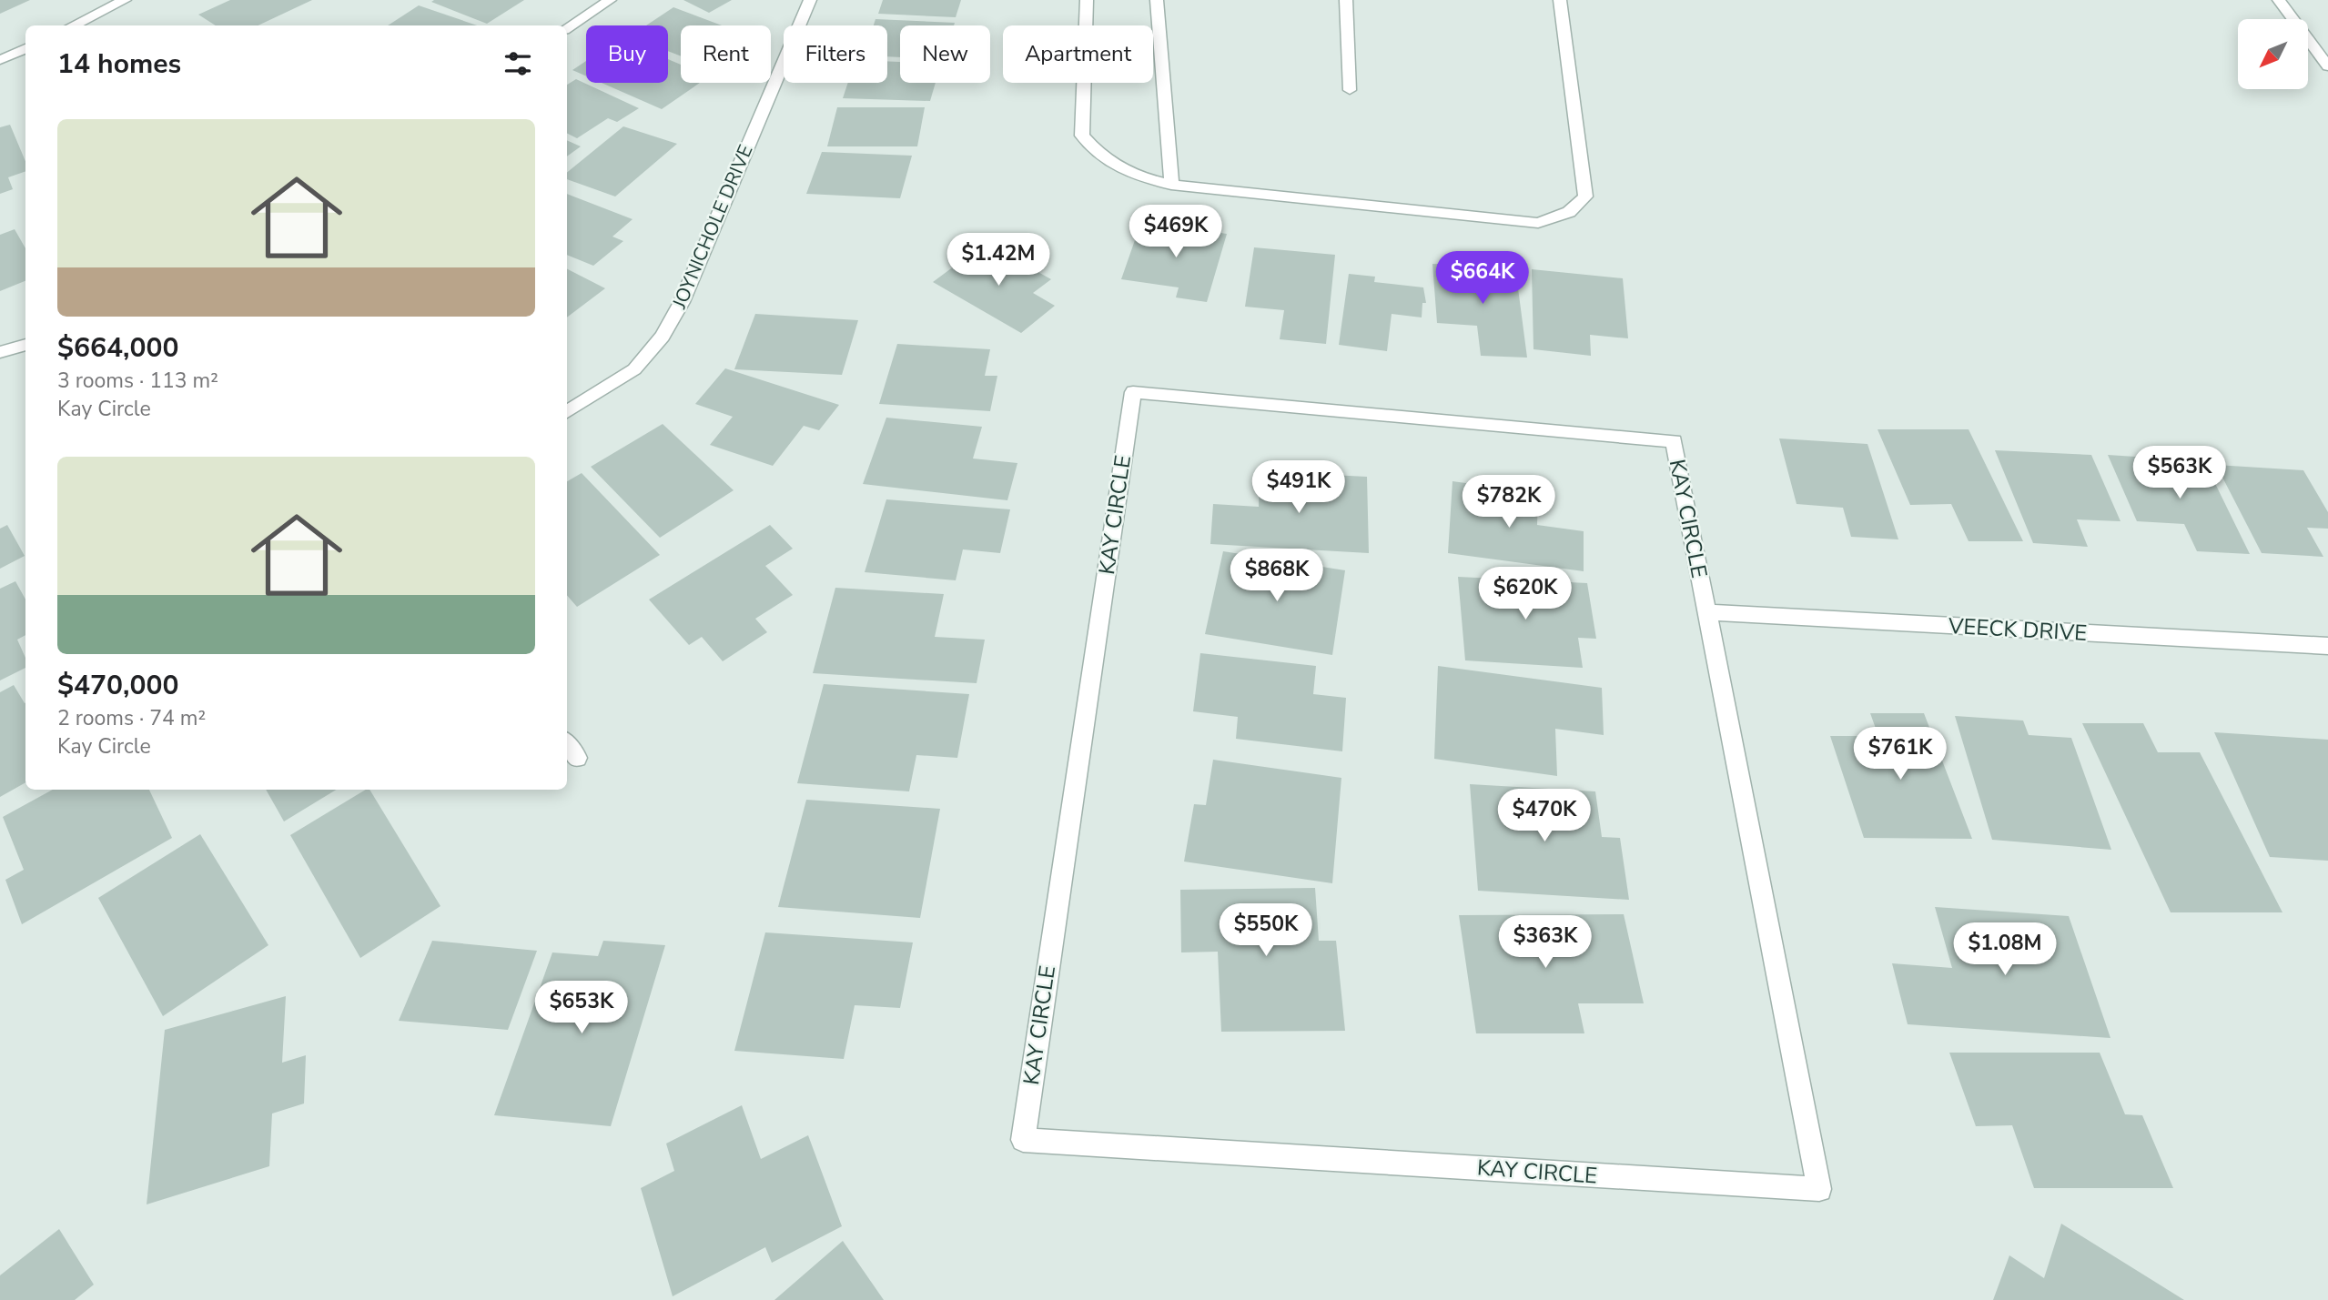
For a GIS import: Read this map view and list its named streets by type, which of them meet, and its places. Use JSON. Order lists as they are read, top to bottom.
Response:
{
  "streets": {
    "street": ["JOYNICHOLE DRIVE", "KAY CIRCLE", "VEECK DRIVE"]
  },
  "crossings": [
    ["KAY CIRCLE", "VEECK DRIVE"]
  ],
  "north": "bottom left",
  "page": {
    "chip": [
      "Buy",
      "Rent",
      "Filters",
      "New",
      "Apartment"
    ],
    "heading": "14 homes",
    "list": [
      {
        "name": "$664,000",
        "note": "3 rooms · 113 m² · Kay Circle"
      },
      {
        "name": "$470,000",
        "note": "2 rooms · 74 m² · Kay Circle"
      }
    ],
    "price": [
      "$469K",
      "$1.42M",
      "$664K",
      "$563K",
      "$491K",
      "$782K",
      "$868K",
      "$620K",
      "$761K",
      "$470K",
      "$550K",
      "$363K",
      "$1.08M",
      "$653K"
    ]
  }
}
